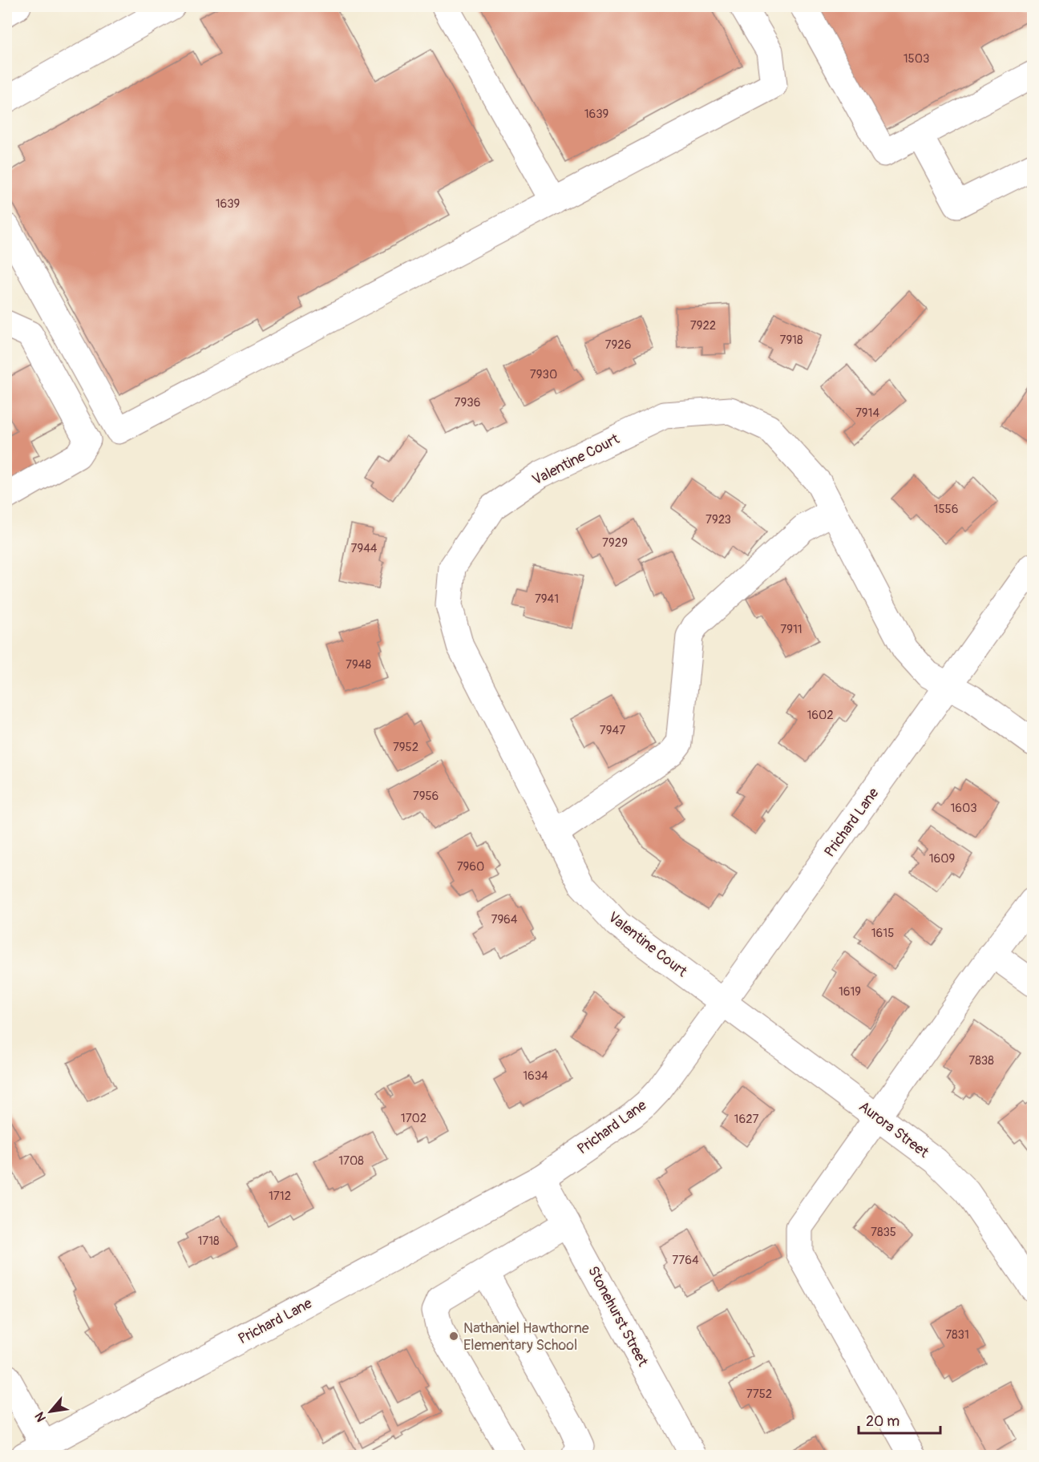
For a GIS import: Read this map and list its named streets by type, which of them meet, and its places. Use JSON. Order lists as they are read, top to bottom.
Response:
{
  "streets": {
    "street": [
      "Valentine Court",
      "Prichard Lane",
      "Aurora Street",
      "Stonehurst Street"
    ]
  },
  "crossings": [
    ["Valentine Court", "Prichard Lane"],
    ["Valentine Court", "Aurora Street"],
    ["Prichard Lane", "Aurora Street"],
    ["Prichard Lane", "Stonehurst Street"]
  ],
  "places": ["Nathaniel Hawthorne Elementary School"],
  "house_numbers": [
    "1503",
    "1639",
    "1639",
    "7922",
    "7918",
    "7926",
    "7930",
    "7936",
    "7914",
    "1556",
    "7923",
    "7929",
    "7944",
    "7941",
    "7911",
    "7948",
    "1602",
    "7947",
    "7952",
    "7956",
    "1603",
    "1609",
    "7960",
    "7964",
    "1615",
    "1619",
    "7838",
    "1634",
    "1702",
    "1627",
    "1708",
    "1712",
    "7835",
    "1718",
    "7764",
    "7831",
    "7752"
  ],
  "scale_bar": "20 m",
  "north": "bottom left"
}
